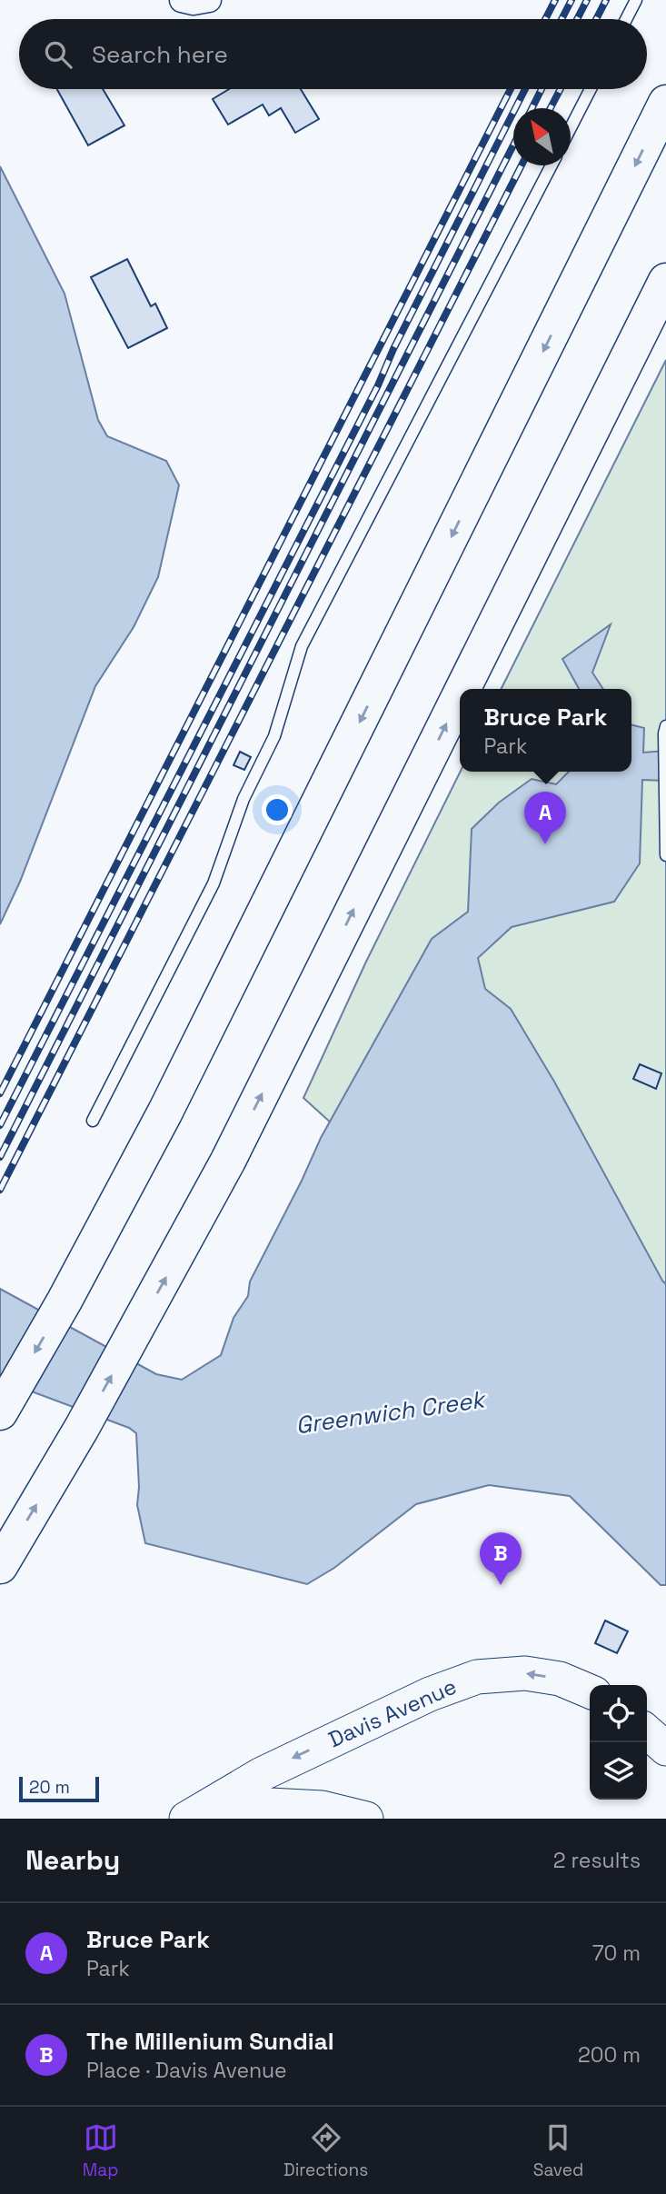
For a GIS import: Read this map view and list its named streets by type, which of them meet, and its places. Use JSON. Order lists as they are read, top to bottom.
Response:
{
  "streets": {
    "main road": ["Davis Avenue"]
  },
  "water": ["Greenwich Creek"],
  "scale_bar": "20 m",
  "north": "top left",
  "page": {
    "search": "Search here",
    "popup": ["Bruce Park", "Park"],
    "pins": ["A", "B"],
    "scale": "20 m",
    "heading": ["Nearby", "2 results"],
    "list": [
      {
        "mark": "A",
        "name": "Bruce Park",
        "note": "Park",
        "value": "70 m"
      },
      {
        "mark": "B",
        "name": "The Millenium Sundial",
        "note": "Place · Davis Avenue",
        "value": "200 m"
      }
    ],
    "nav": ["Map", "Directions", "Saved"]
  }
}
